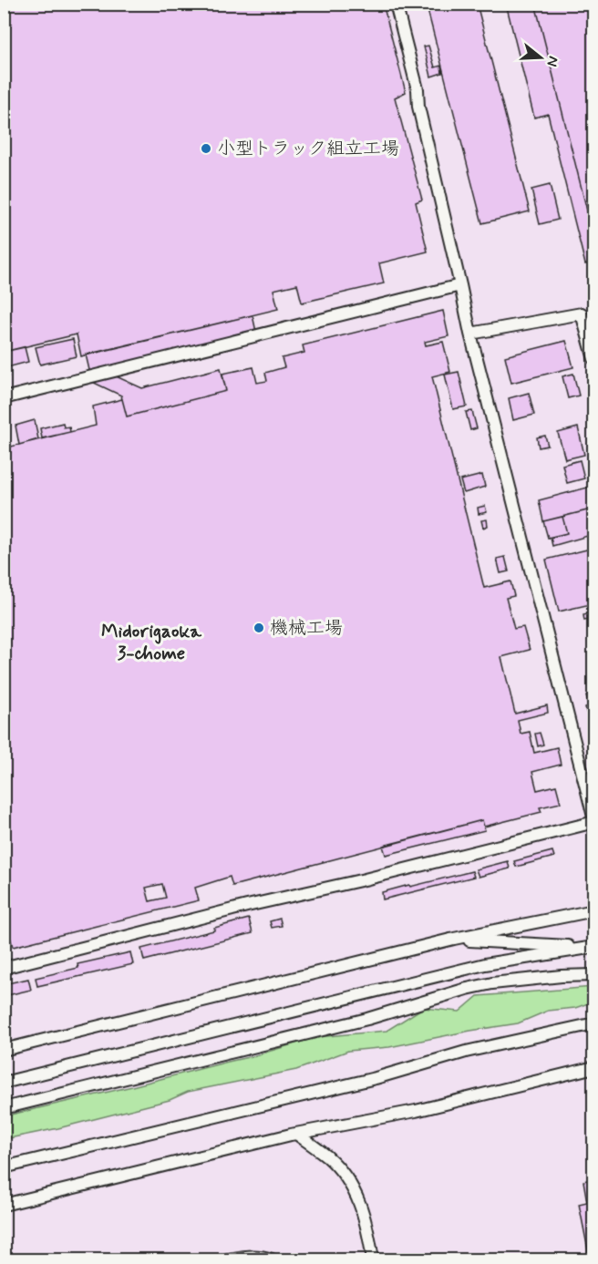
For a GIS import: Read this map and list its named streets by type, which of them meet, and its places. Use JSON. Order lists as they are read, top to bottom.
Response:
{
  "districts": ["Midorigaoka 3-chome"],
  "places": ["小型トラック組立工場", "機械工場"],
  "north": "right"
}
